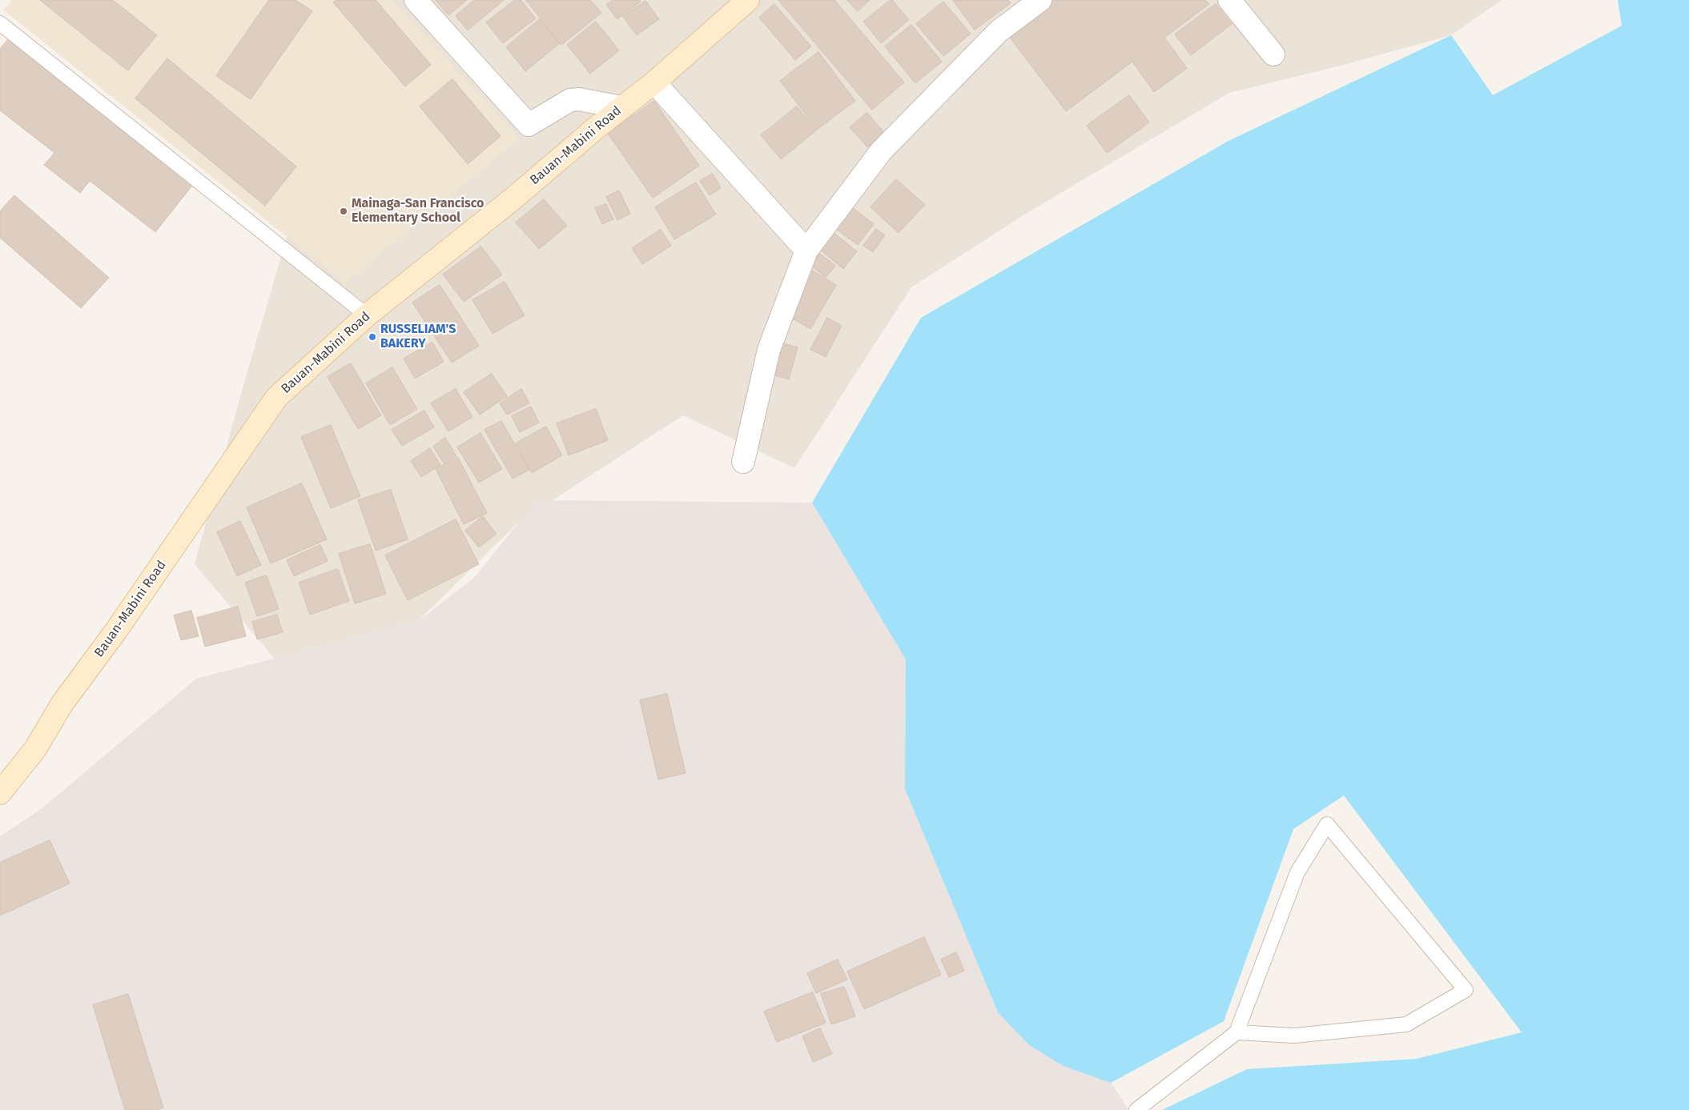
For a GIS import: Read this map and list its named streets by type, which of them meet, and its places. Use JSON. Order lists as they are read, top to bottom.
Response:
{
  "streets": {
    "main road": ["Bauan-Mabini Road"]
  },
  "places": ["Mainaga-San Francisco Elementary School", "RUSSELIAM'S BAKERY"]
}
